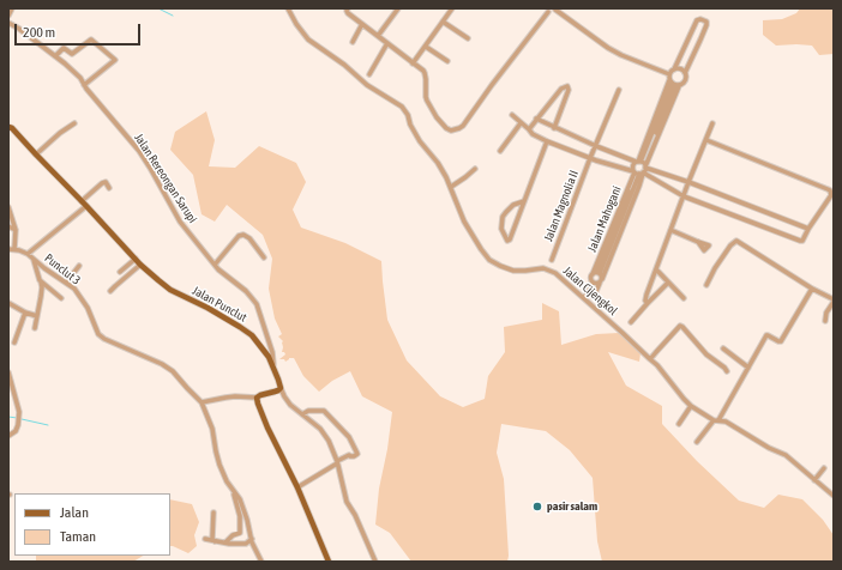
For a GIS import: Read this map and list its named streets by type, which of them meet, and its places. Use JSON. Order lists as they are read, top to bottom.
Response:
{
  "streets": {
    "main road": ["Jalan Punclut"],
    "street": [
      "Jalan Rereongan Sarupi",
      "Jalan Magnolia II",
      "Jalan Mahogani",
      "Punclut 3",
      "Jalan Cijengkol"
    ]
  },
  "crossings": [
    ["Jalan Rereongan Sarupi", "Jalan Punclut"]
  ],
  "places": ["pasir salam"],
  "legend": ["Jalan", "Taman"],
  "scale_bar": "200 m"
}
